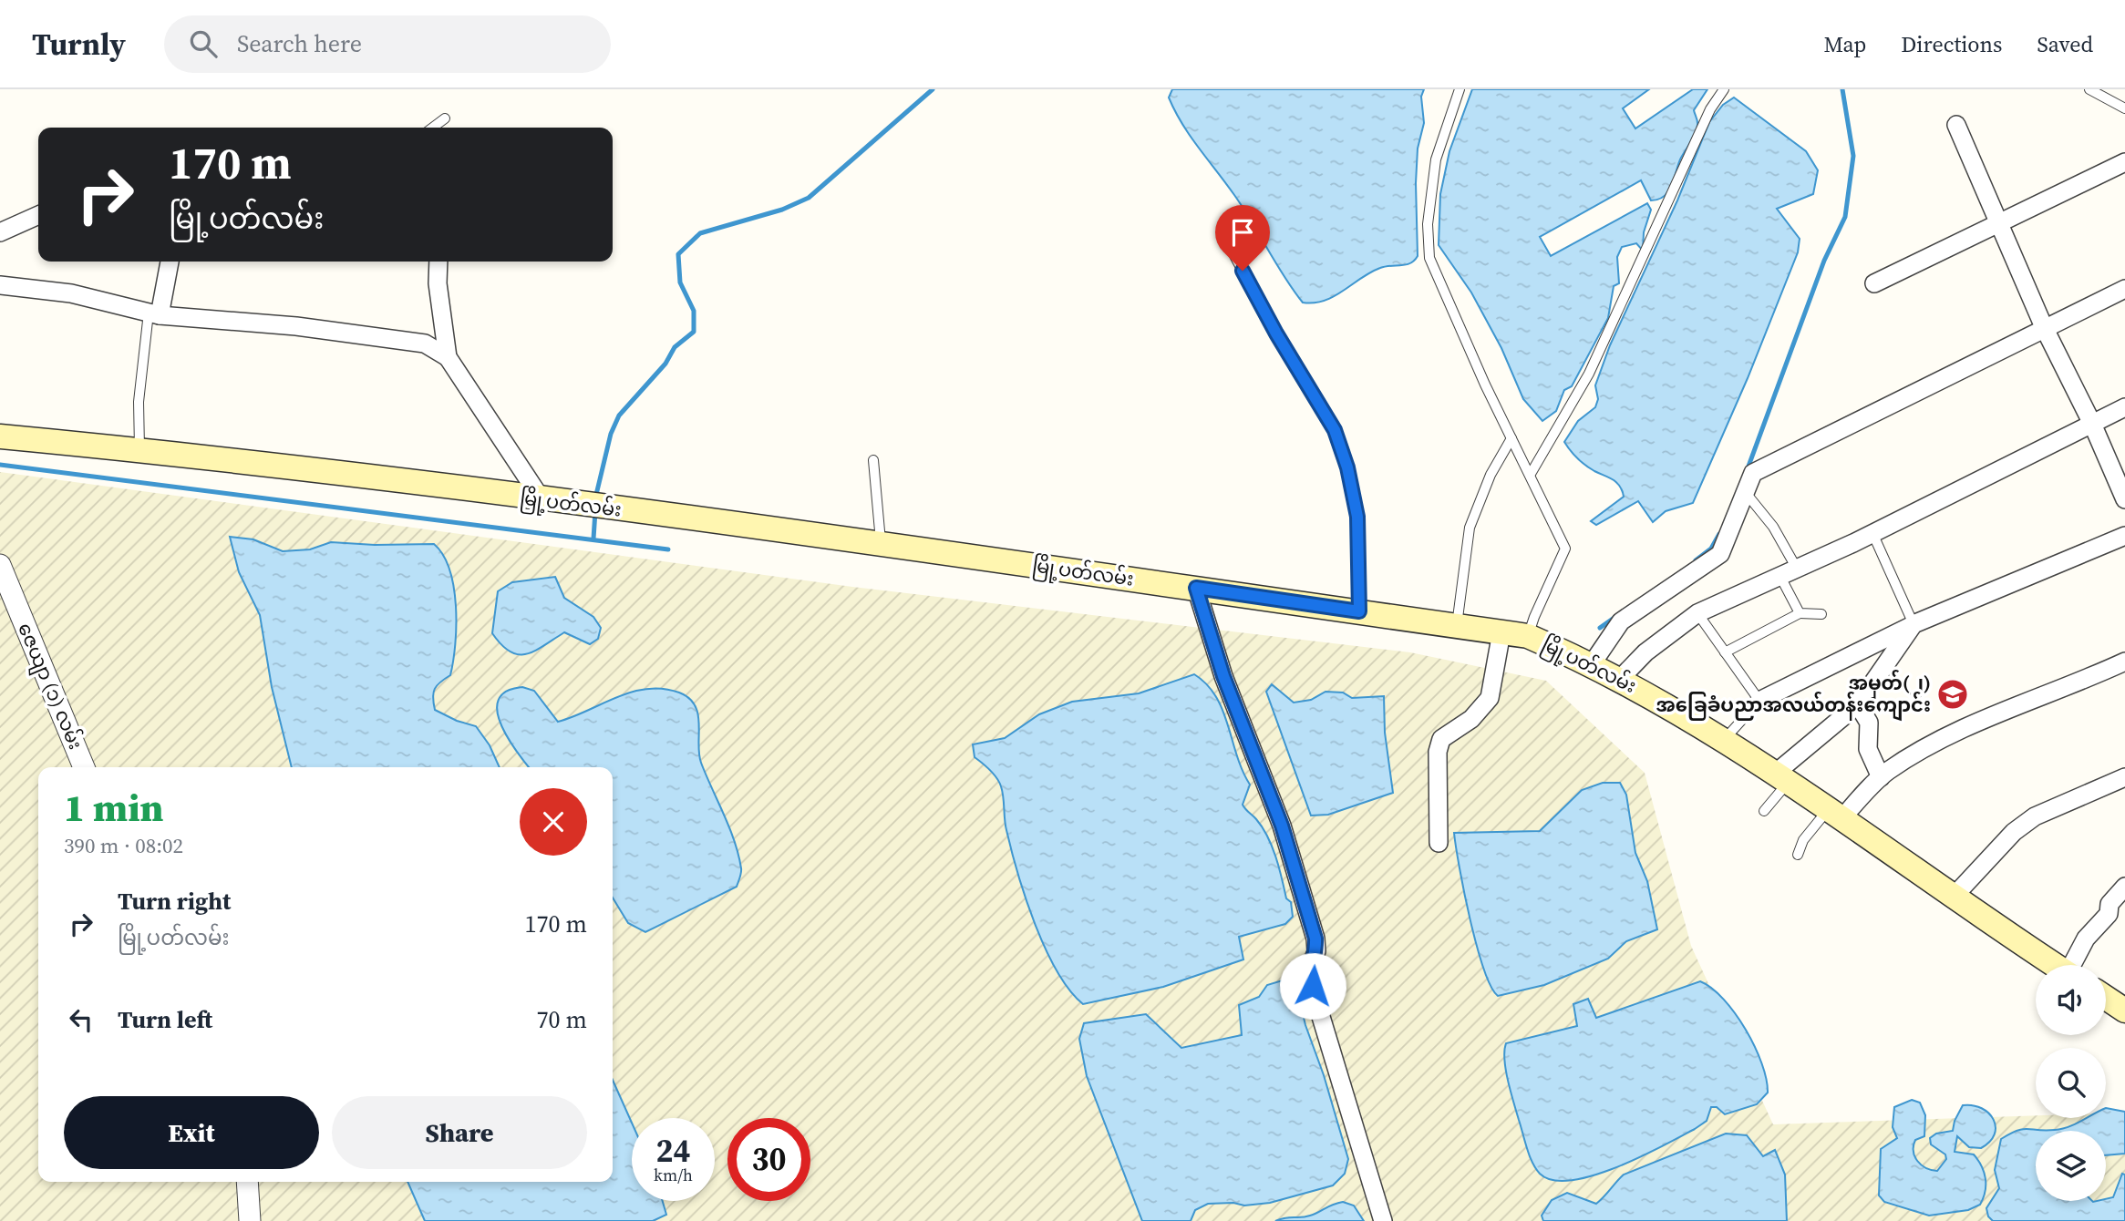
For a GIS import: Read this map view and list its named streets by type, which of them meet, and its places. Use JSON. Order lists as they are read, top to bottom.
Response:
{
  "streets": {
    "main road": ["မြို့ပတ်လမ်း"],
    "street": ["ဇေယျာ (၁) လမ်း"]
  },
  "places": {
    "school or university": ["အမှတ်(၂) အခြေခံပညာအလယ်တန်းကျောင်း"]
  },
  "page": {
    "header": "Turnly",
    "search": "Search here",
    "nav": ["Map", "Directions", "Saved"],
    "turn": ["170 m", "မြို့ပတ်လမ်း"],
    "heading": ["1 min", "390 m · 08:02"],
    "list": [
      {
        "name": "Turn right",
        "note": "မြို့ပတ်လမ်း",
        "value": "170 m"
      },
      {
        "name": "Turn left",
        "value": "70 m"
      }
    ],
    "buttons": ["Exit", "Share"],
    "speed": "24 km/h",
    "limit": "30"
  }
}
